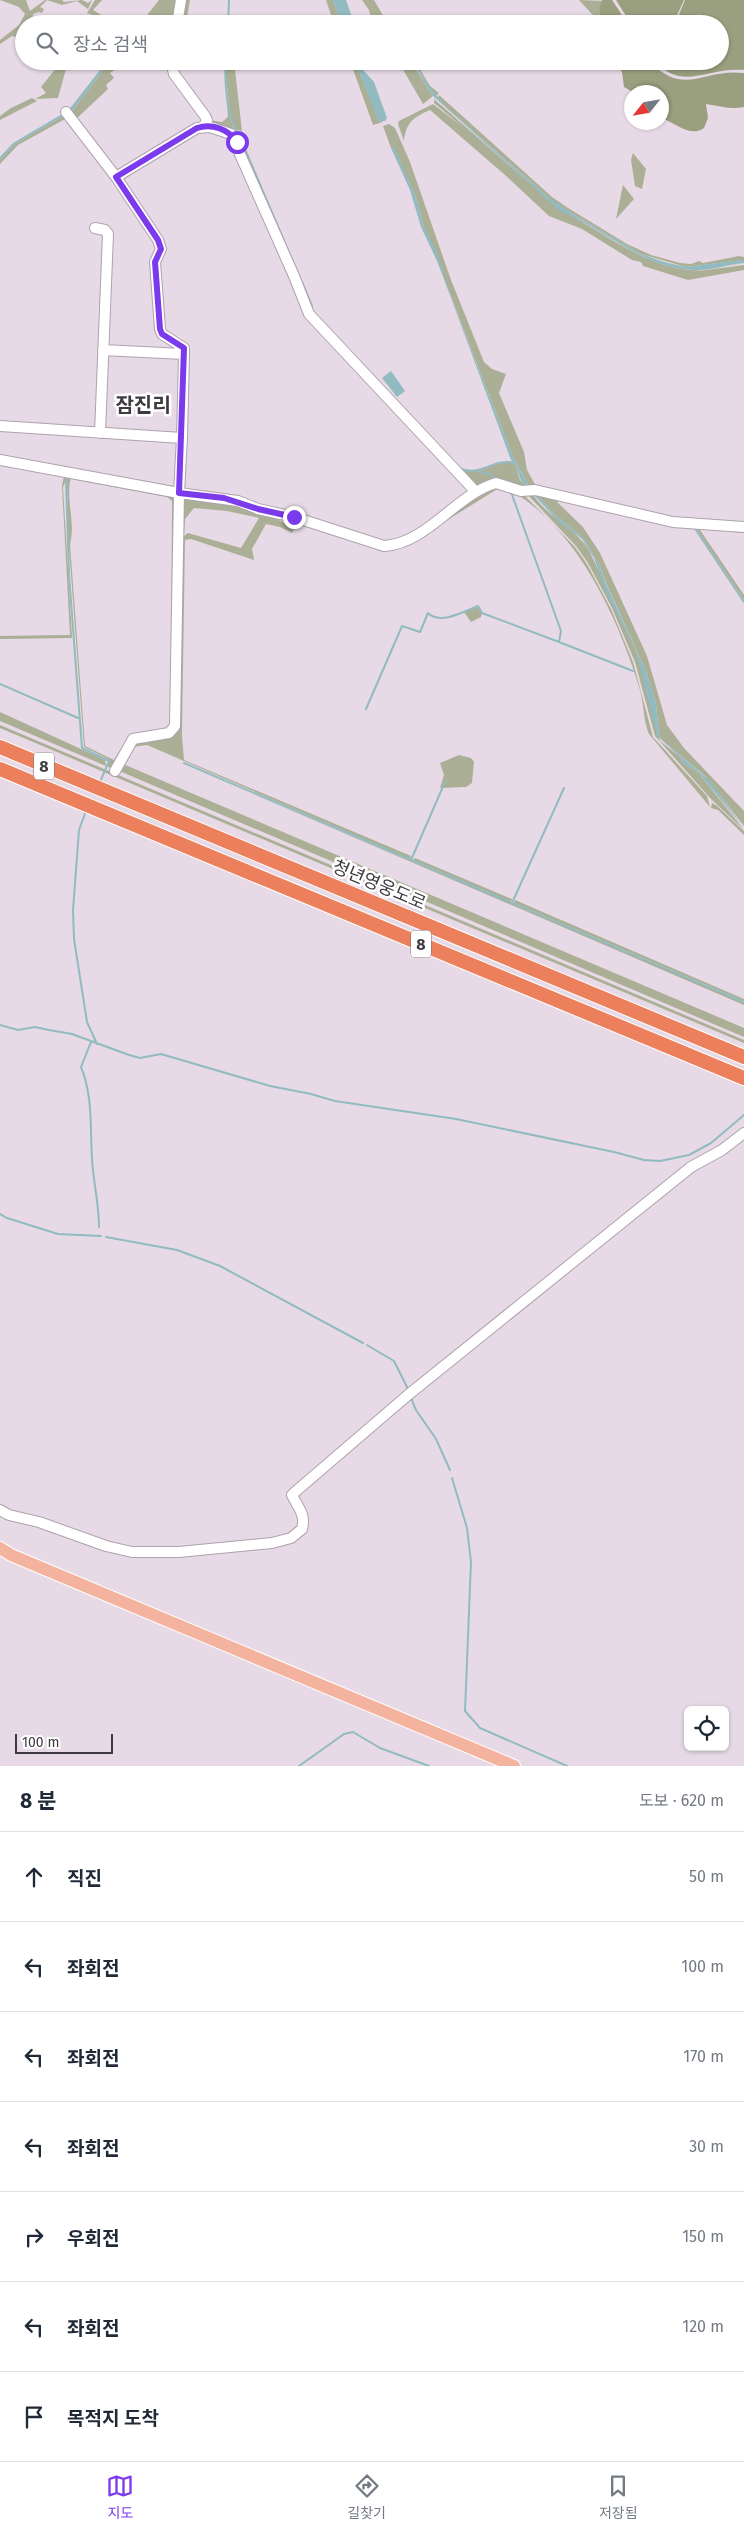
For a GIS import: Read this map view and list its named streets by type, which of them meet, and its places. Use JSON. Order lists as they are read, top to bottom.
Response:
{
  "streets": {
    "highway": ["8", "청년영웅도로"]
  },
  "districts": ["잠진리"],
  "scale_bar": "100 m",
  "north": "bottom left",
  "page": {
    "search": "장소 검색",
    "scale": "100 m",
    "heading": ["8 분", "도보 · 620 m"],
    "list": [
      ["직진", "50 m"],
      ["좌회전", "100 m"],
      ["좌회전", "170 m"],
      ["좌회전", "30 m"],
      ["우회전", "150 m"],
      ["좌회전", "120 m"],
      "목적지 도착"
    ],
    "nav": ["지도", "길찾기", "저장됨"]
  }
}
